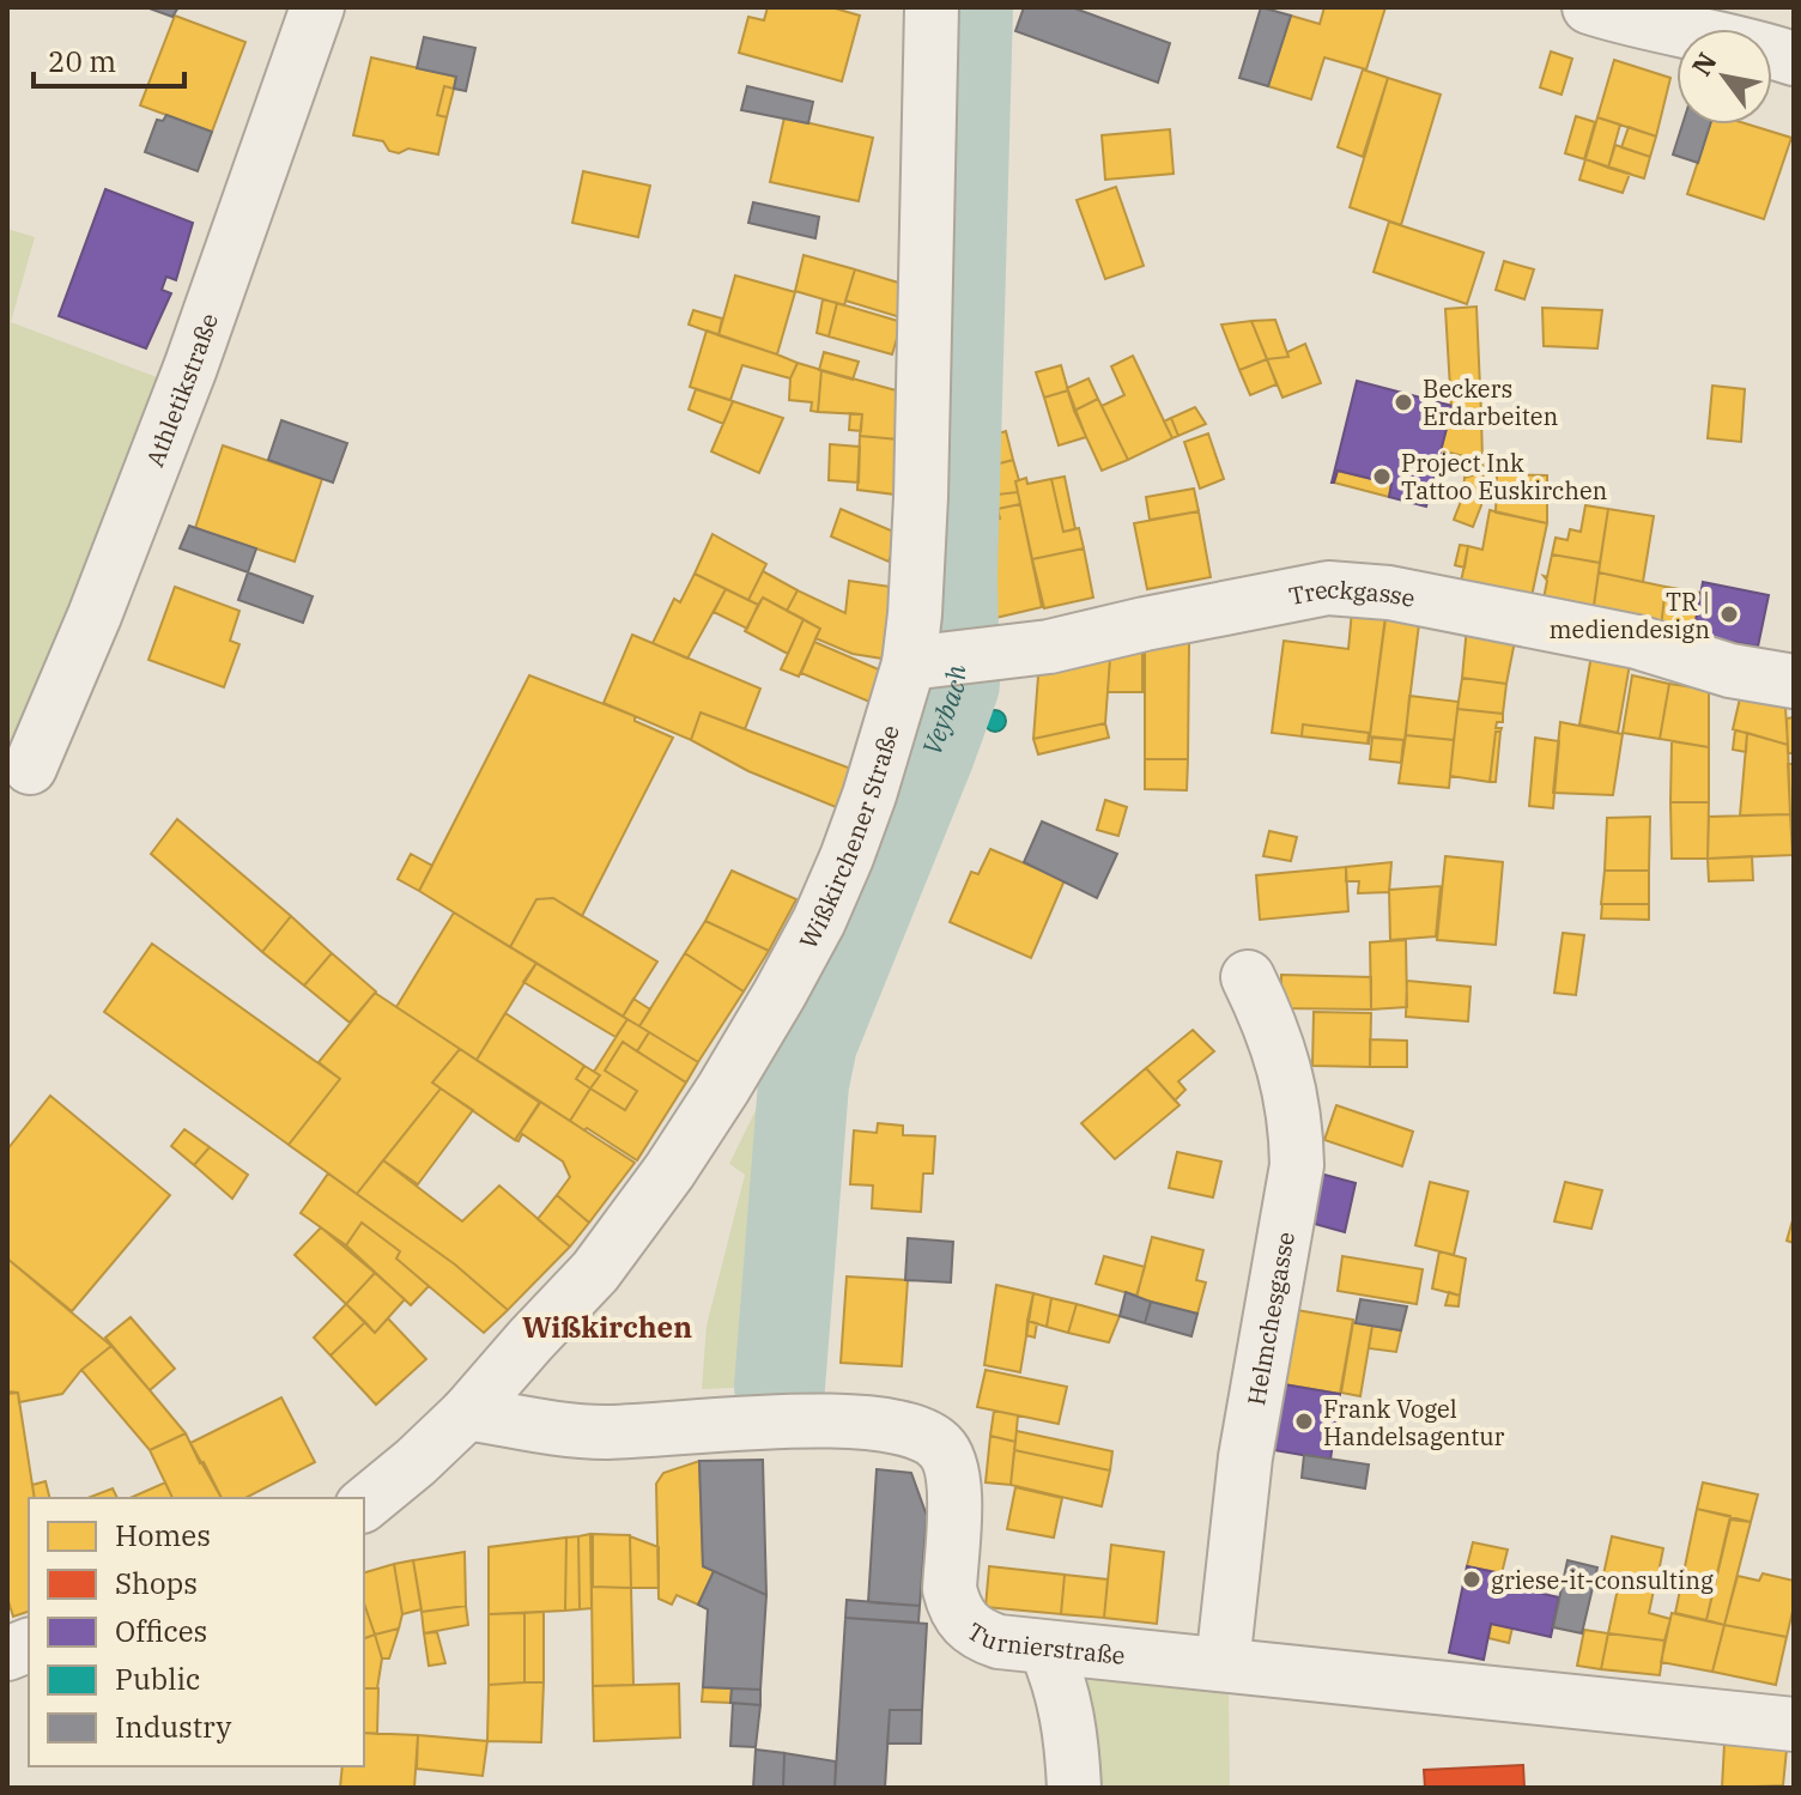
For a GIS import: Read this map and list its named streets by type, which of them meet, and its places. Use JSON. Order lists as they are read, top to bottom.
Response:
{
  "streets": {
    "street": [
      "Athletikstraße",
      "Treckgasse",
      "Wißkirchener Straße",
      "Helmchesgasse",
      "Turnierstraße"
    ]
  },
  "crossings": [
    ["Treckgasse", "Wißkirchener Straße"],
    ["Wißkirchener Straße", "Turnierstraße"],
    ["Helmchesgasse", "Turnierstraße"]
  ],
  "districts": ["Wißkirchen"],
  "water": ["Veybach"],
  "places": [
    "Beckers Erdarbeiten",
    "Project Ink Tattoo Euskirchen",
    "TR | mediendesign",
    "Frank Vogel Handelsagentur",
    "griese-it-consulting"
  ],
  "legend": [
    "Homes",
    "Shops",
    "Offices",
    "Public",
    "Industry"
  ],
  "scale_bar": "20 m",
  "north": "top left"
}
